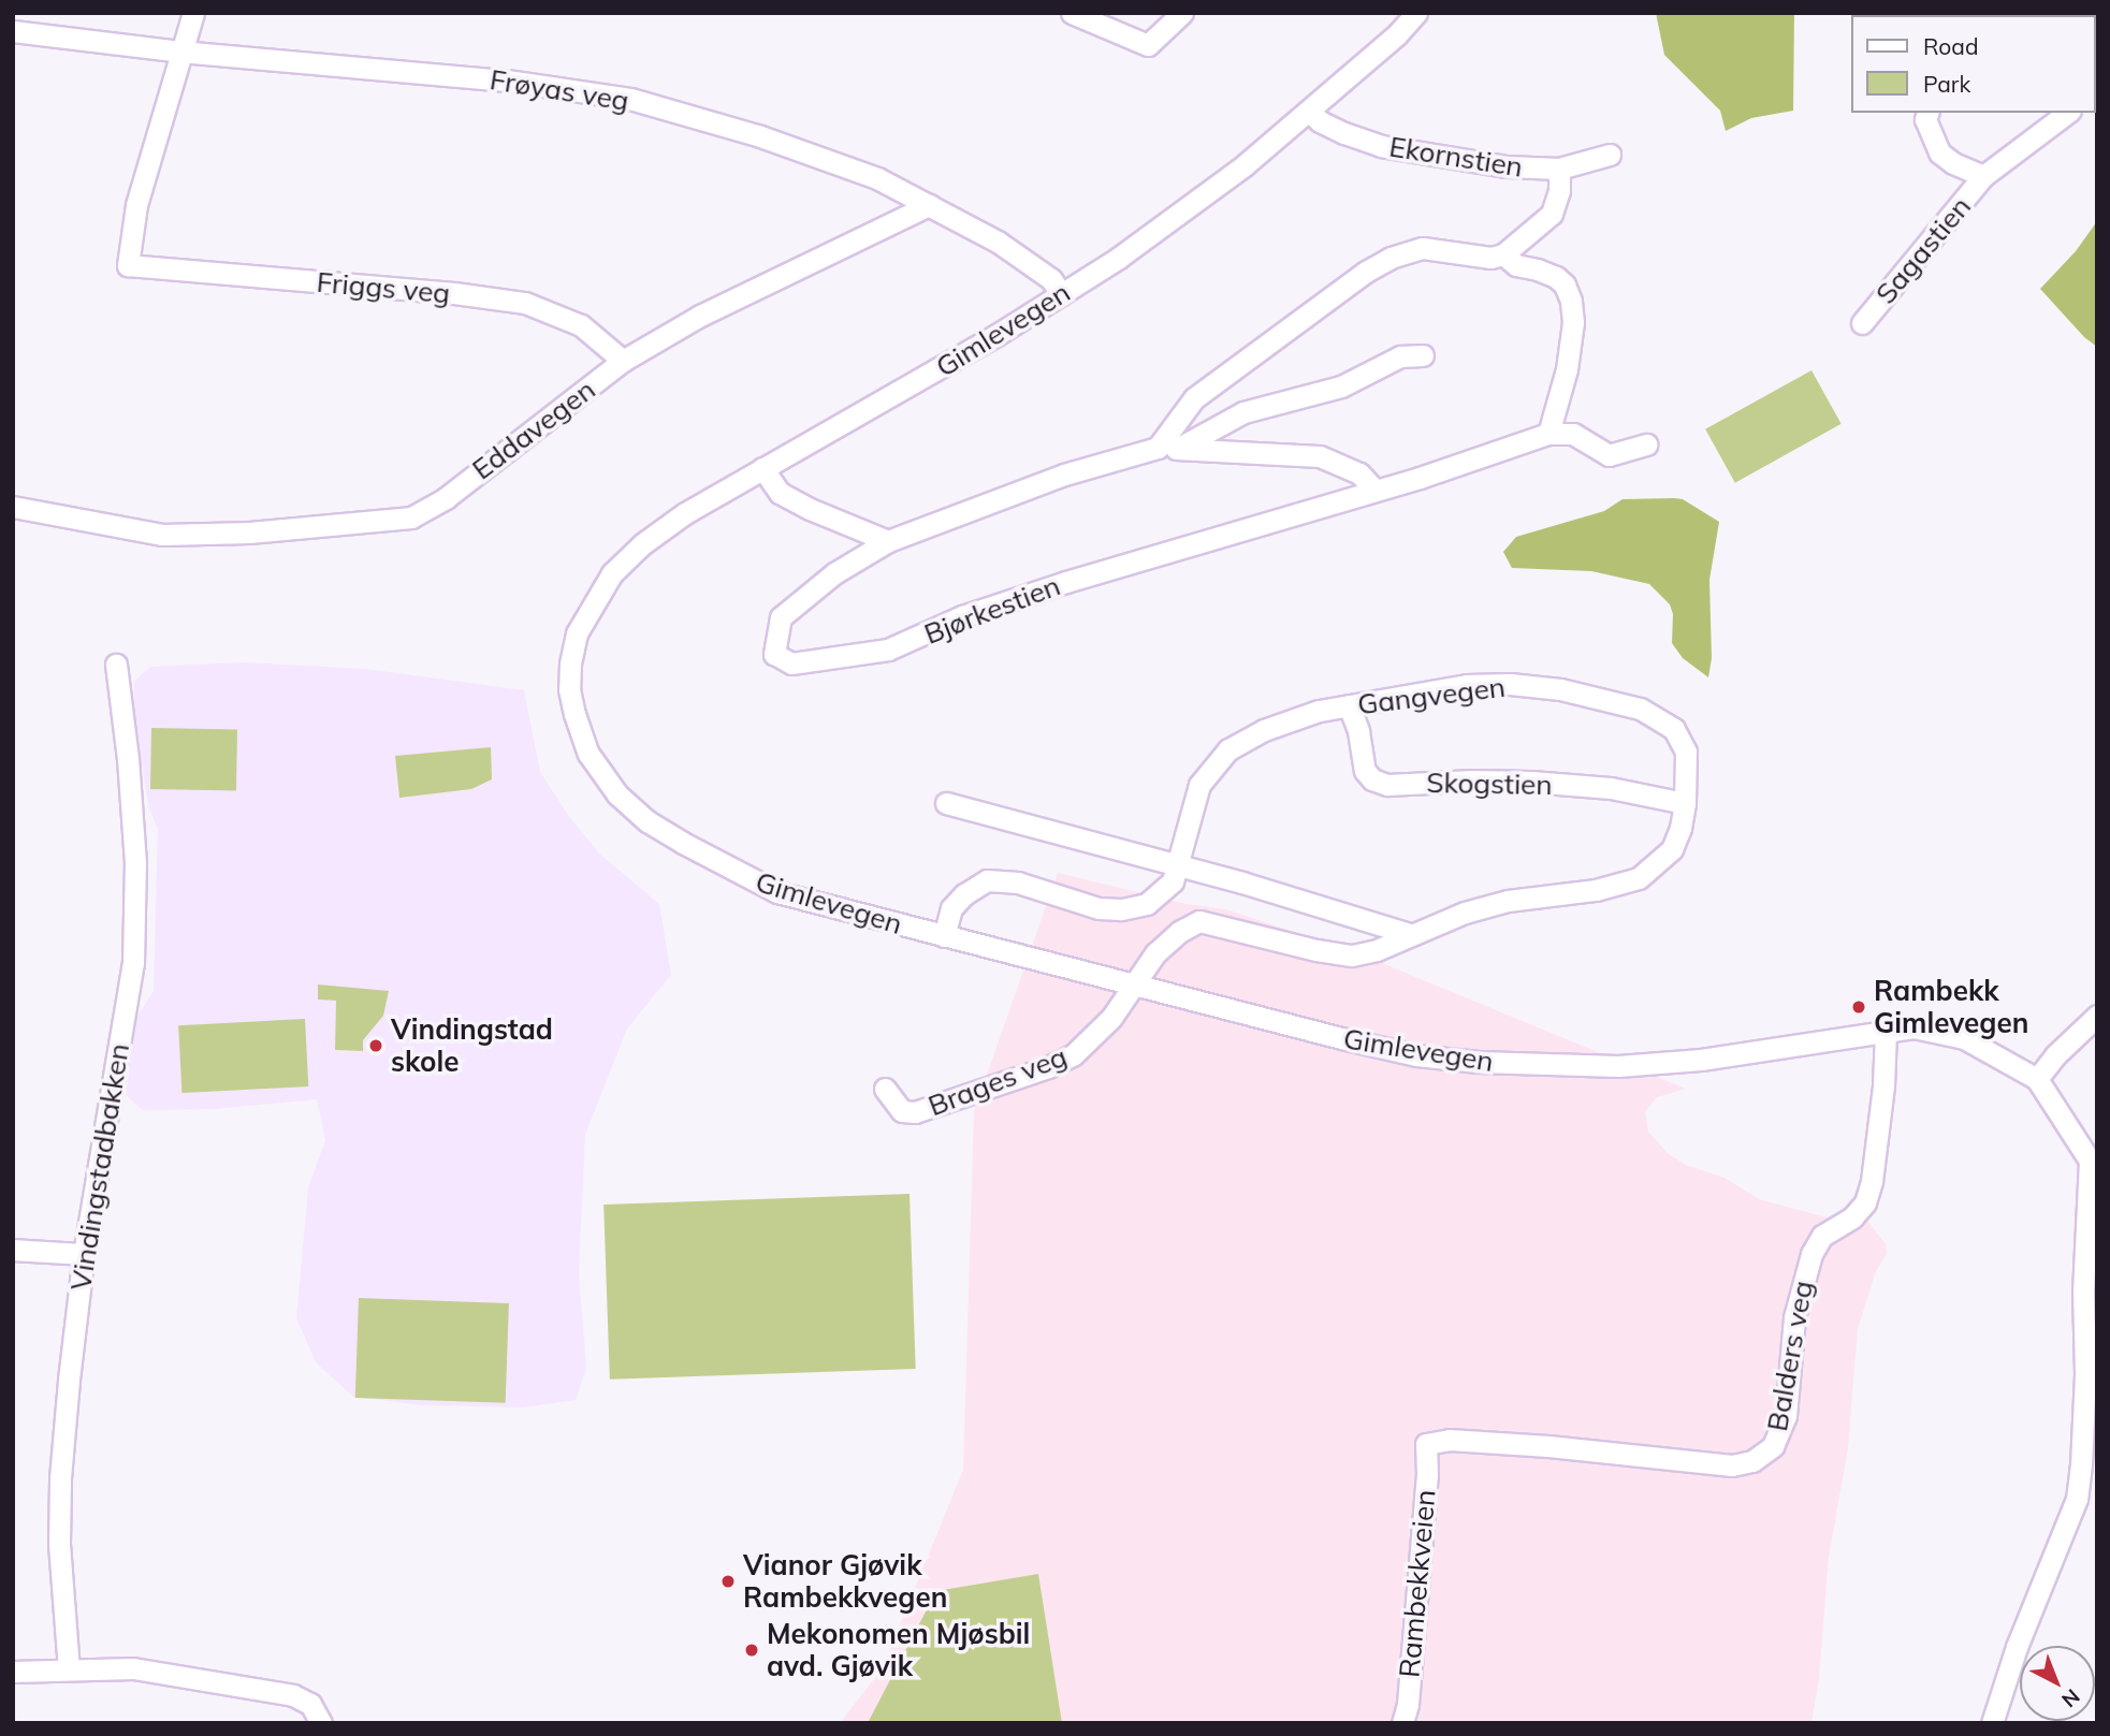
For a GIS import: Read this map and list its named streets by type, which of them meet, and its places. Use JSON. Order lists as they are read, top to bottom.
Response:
{
  "streets": {
    "street": [
      "Frøyas veg",
      "Ekornstien",
      "Sagastien",
      "Friggs veg",
      "Gimlevegen",
      "Eddavegen",
      "Bjørkestien",
      "Gangvegen",
      "Skogstien",
      "Brages veg",
      "Vindingstadbakken",
      "Balders veg",
      "Rambekkveien"
    ]
  },
  "crossings": [
    ["Frøyas veg", "Friggs veg"],
    ["Frøyas veg", "Gimlevegen"],
    ["Frøyas veg", "Eddavegen"],
    ["Ekornstien", "Gimlevegen"],
    ["Friggs veg", "Eddavegen"],
    ["Gimlevegen", "Gangvegen"],
    ["Gimlevegen", "Brages veg"],
    ["Gimlevegen", "Balders veg"],
    ["Gangvegen", "Skogstien"],
    ["Gangvegen", "Brages veg"],
    ["Balders veg", "Rambekkveien"]
  ],
  "places": [
    "Rambekk Gimlevegen",
    "Vindingstad skole",
    "Vianor Gjøvik Rambekkvegen",
    "Mekonomen Mjøsbil avd. Gjøvik"
  ],
  "legend": ["Road", "Park"],
  "north": "bottom right"
}
